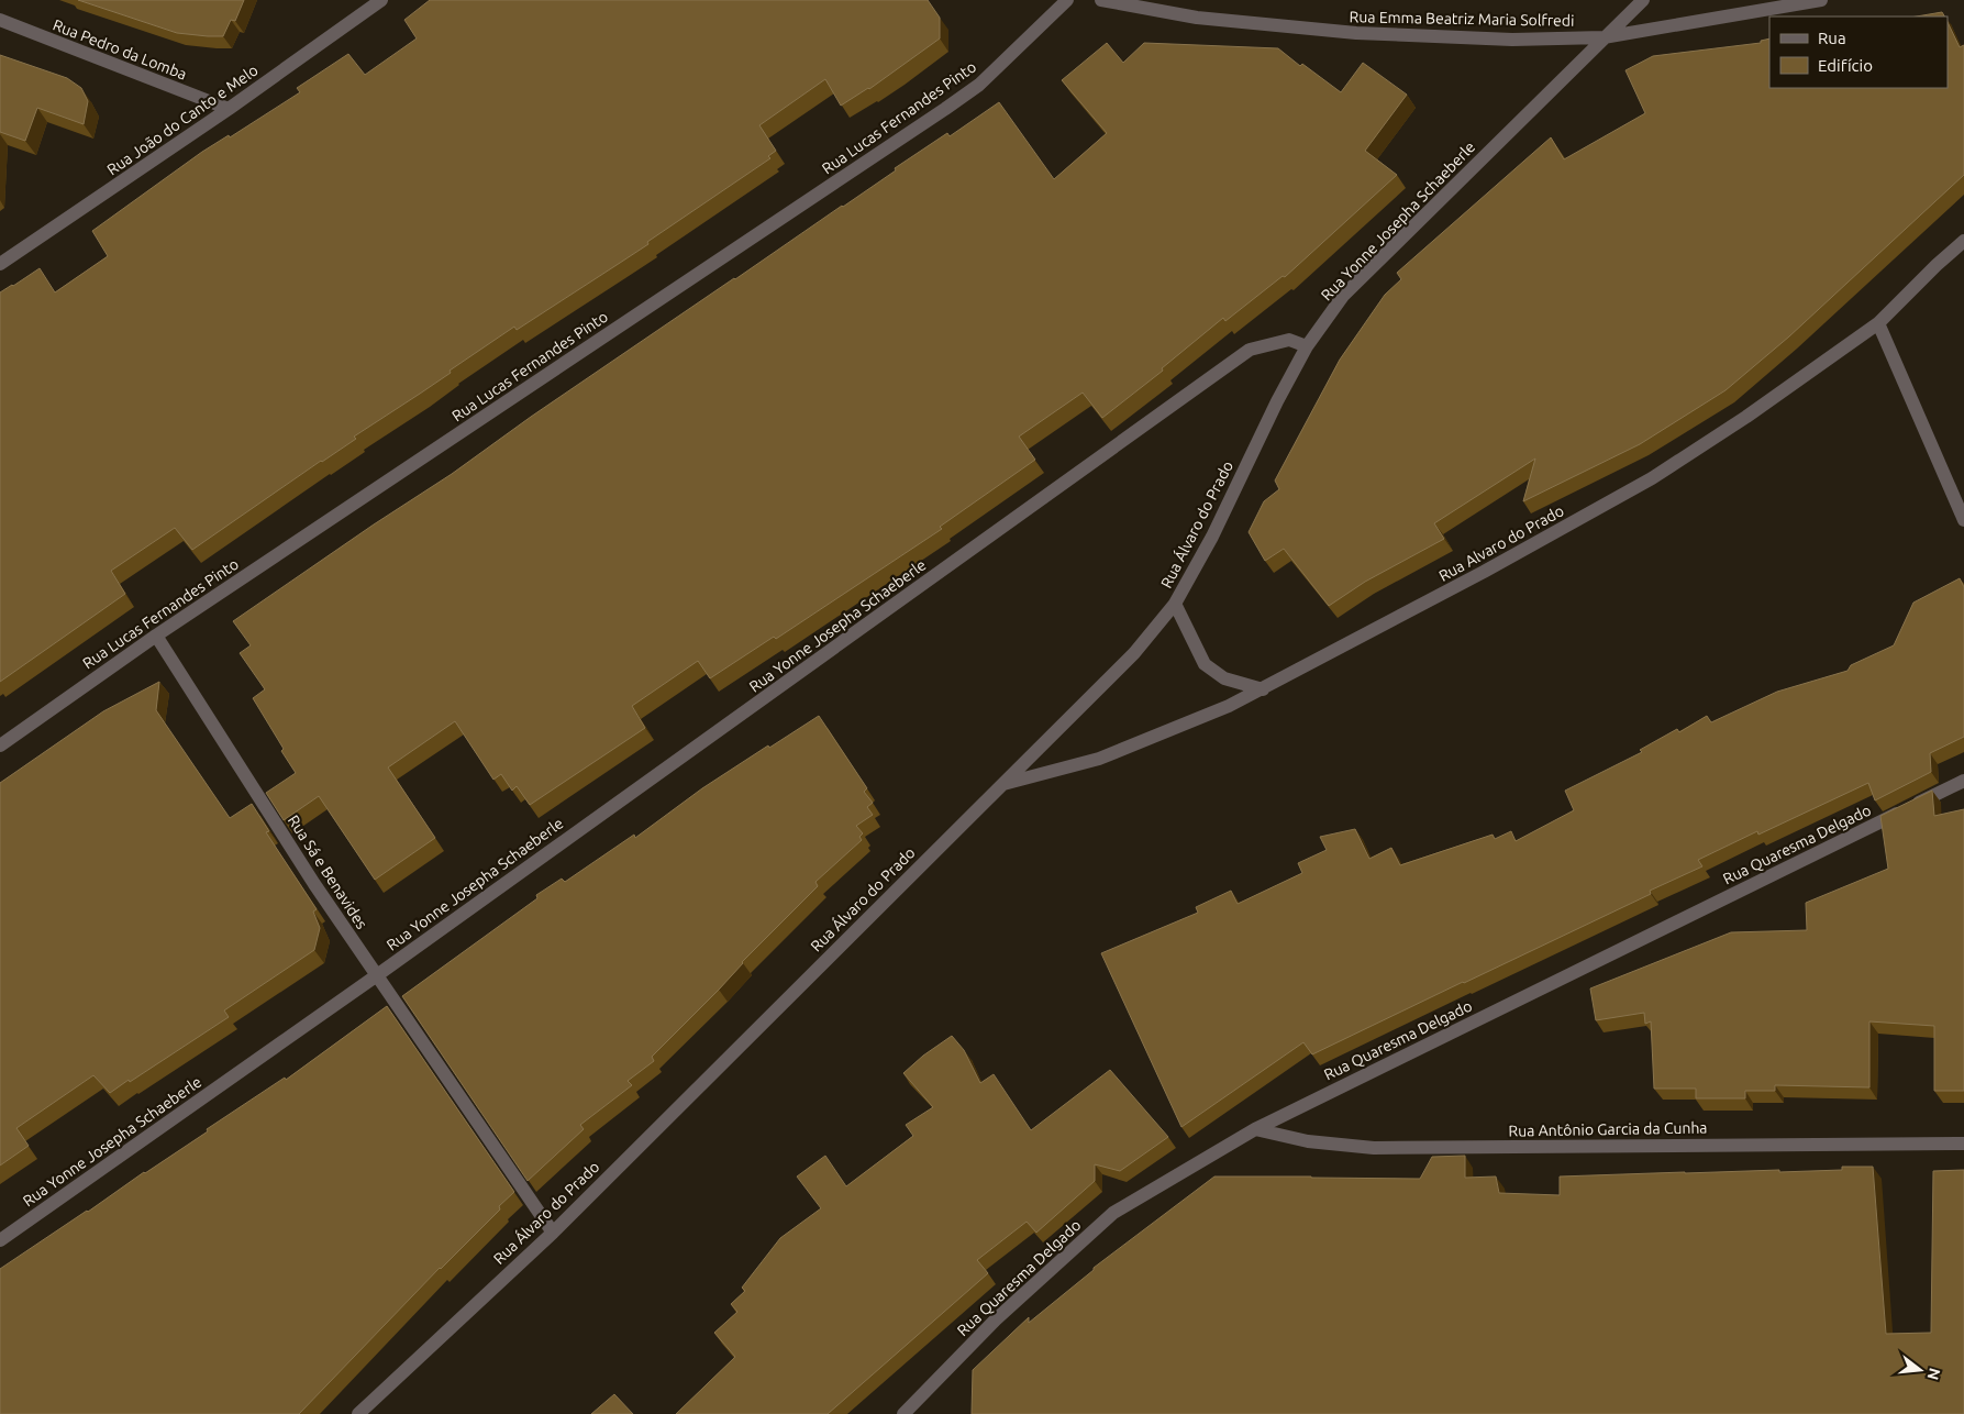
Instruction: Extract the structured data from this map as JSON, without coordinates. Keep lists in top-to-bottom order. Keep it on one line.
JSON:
{"streets":{"street":["Rua Emma Beatriz Maria Solfredi","Rua Pedro da Lomba","Rua Lucas Fernandes Pinto","Rua João do Canto e Melo","Rua Yonne Josepha Schaeberle","Rua Álvaro do Prado","Rua Alvaro do Prado","Rua Quaresma Delgado","Rua Sá e Benavides","Rua Antônio Garcia da Cunha"]},"crossings":[["Rua Emma Beatriz Maria Solfredi","Rua Yonne Josepha Schaeberle"],["Rua Pedro da Lomba","Rua João do Canto e Melo"],["Rua Lucas Fernandes Pinto","Rua Sá e Benavides"],["Rua Yonne Josepha Schaeberle","Rua Álvaro do Prado"],["Rua Yonne Josepha Schaeberle","Rua Sá e Benavides"],["Rua Álvaro do Prado","Rua Alvaro do Prado"],["Rua Álvaro do Prado","Rua Sá e Benavides"],["Rua Quaresma Delgado","Rua Antônio Garcia da Cunha"]],"legend":["Rua","Edifício"],"north":"right"}
